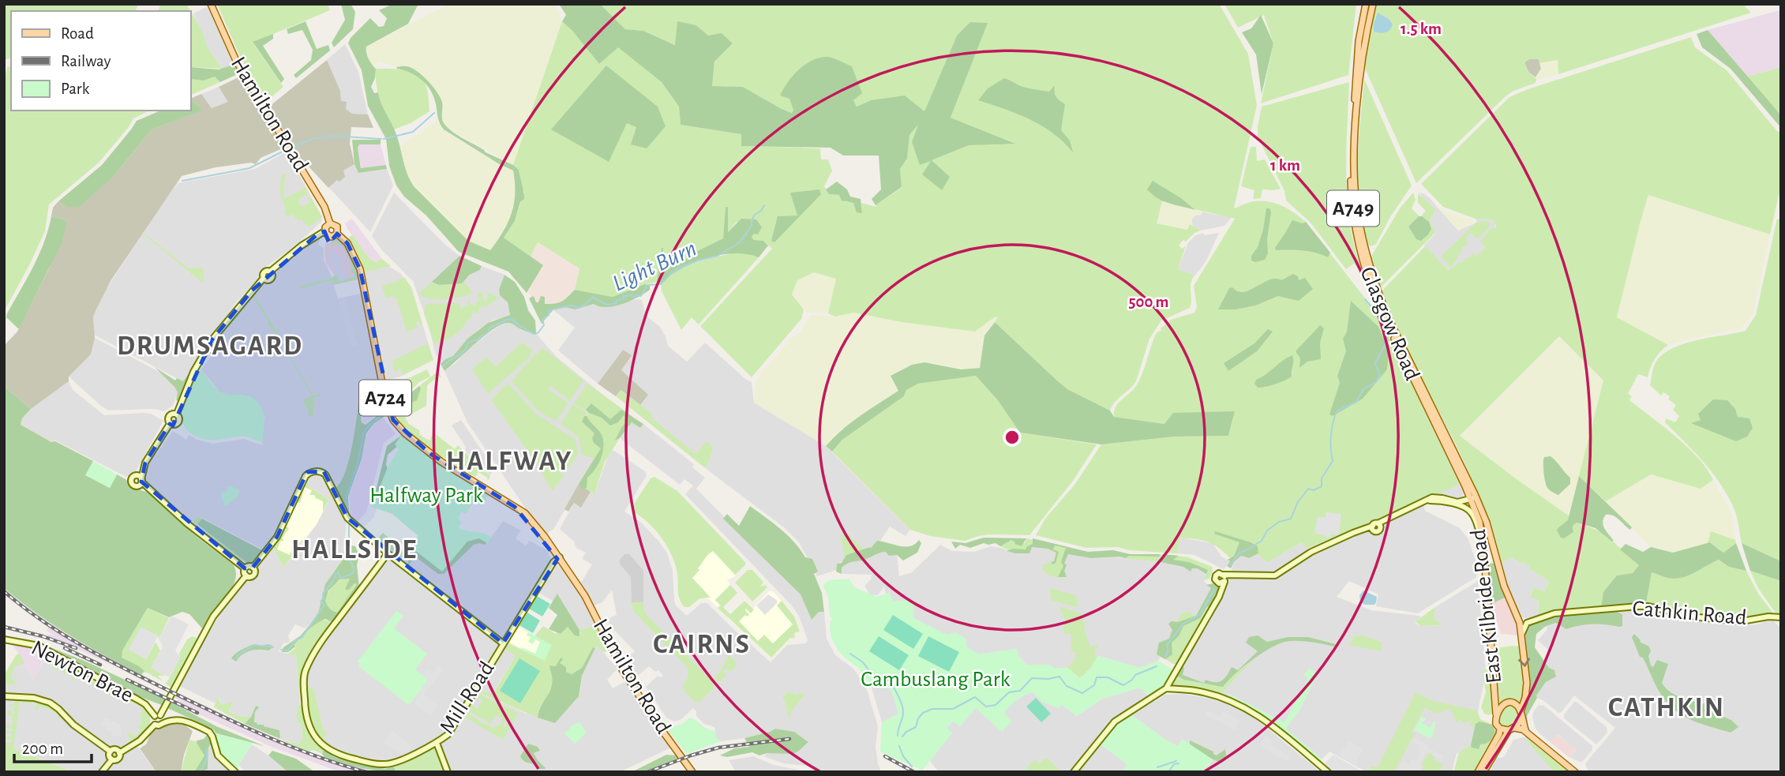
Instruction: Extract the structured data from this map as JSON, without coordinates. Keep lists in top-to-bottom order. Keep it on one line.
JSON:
{"streets":{"main road":["Hamilton Road","A749","Glasgow Road","A724","East Kilbride Road"],"street":["Cathkin Road","Newton Brae","Mill Road"]},"crossings":[["Hamilton Road","Mill Road"],["Glasgow Road","East Kilbride Road"]],"districts":["DRUMSAGARD","HALFWAY","HALLSIDE","CAIRNS","CATHKIN"],"water":["Light Burn"],"parks":["Halfway Park","Cambuslang Park"],"legend":["Road","Railway","Park"],"scale_bar":"200 m","rings":["1.5 km","1 km","500 m"]}
